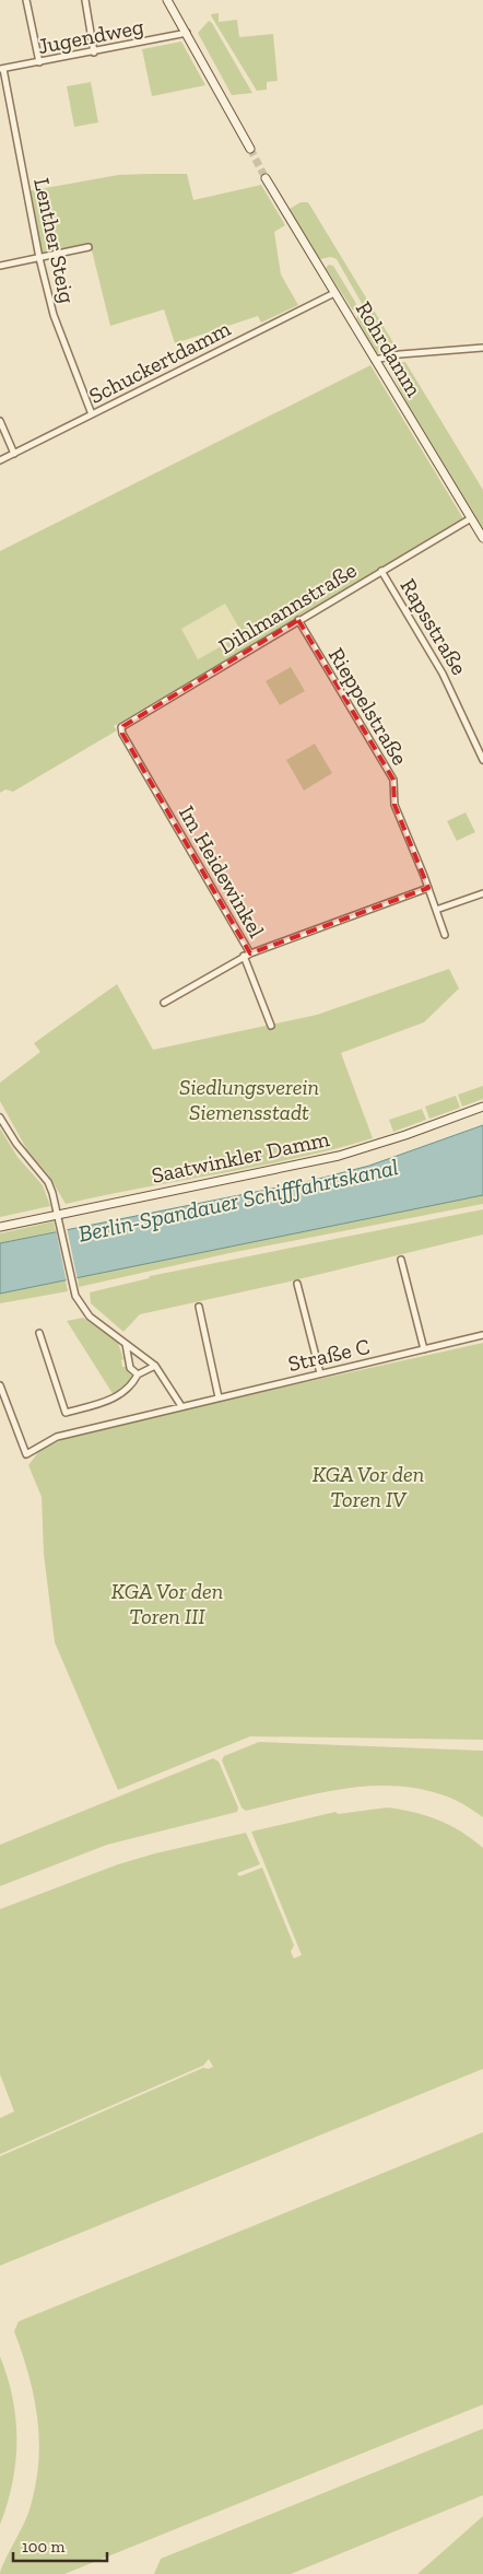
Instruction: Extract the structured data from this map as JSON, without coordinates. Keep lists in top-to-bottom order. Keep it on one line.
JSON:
{"streets":{"main road":["Rohrdamm","Saatwinkler Damm"],"street":["Jugendweg","Lenther Steig","Schuckertdamm","Dihlmannstraße","Rapsstraße","Rieppelstraße","Im Heidewinkel","Straße C"]},"crossings":[["Jugendweg","Lenther Steig"],["Lenther Steig","Schuckertdamm"],["Rohrdamm","Schuckertdamm"],["Rohrdamm","Dihlmannstraße"],["Dihlmannstraße","Rapsstraße"],["Dihlmannstraße","Rieppelstraße"],["Dihlmannstraße","Im Heidewinkel"],["Rieppelstraße","Im Heidewinkel"]],"water":["Berlin-Spandauer Schifffahrtskanal"],"parks":["Siedlungsverein Siemensstadt","KGA Vor den Toren IV","KGA Vor den Toren III"],"scale_bar":"100 m"}
